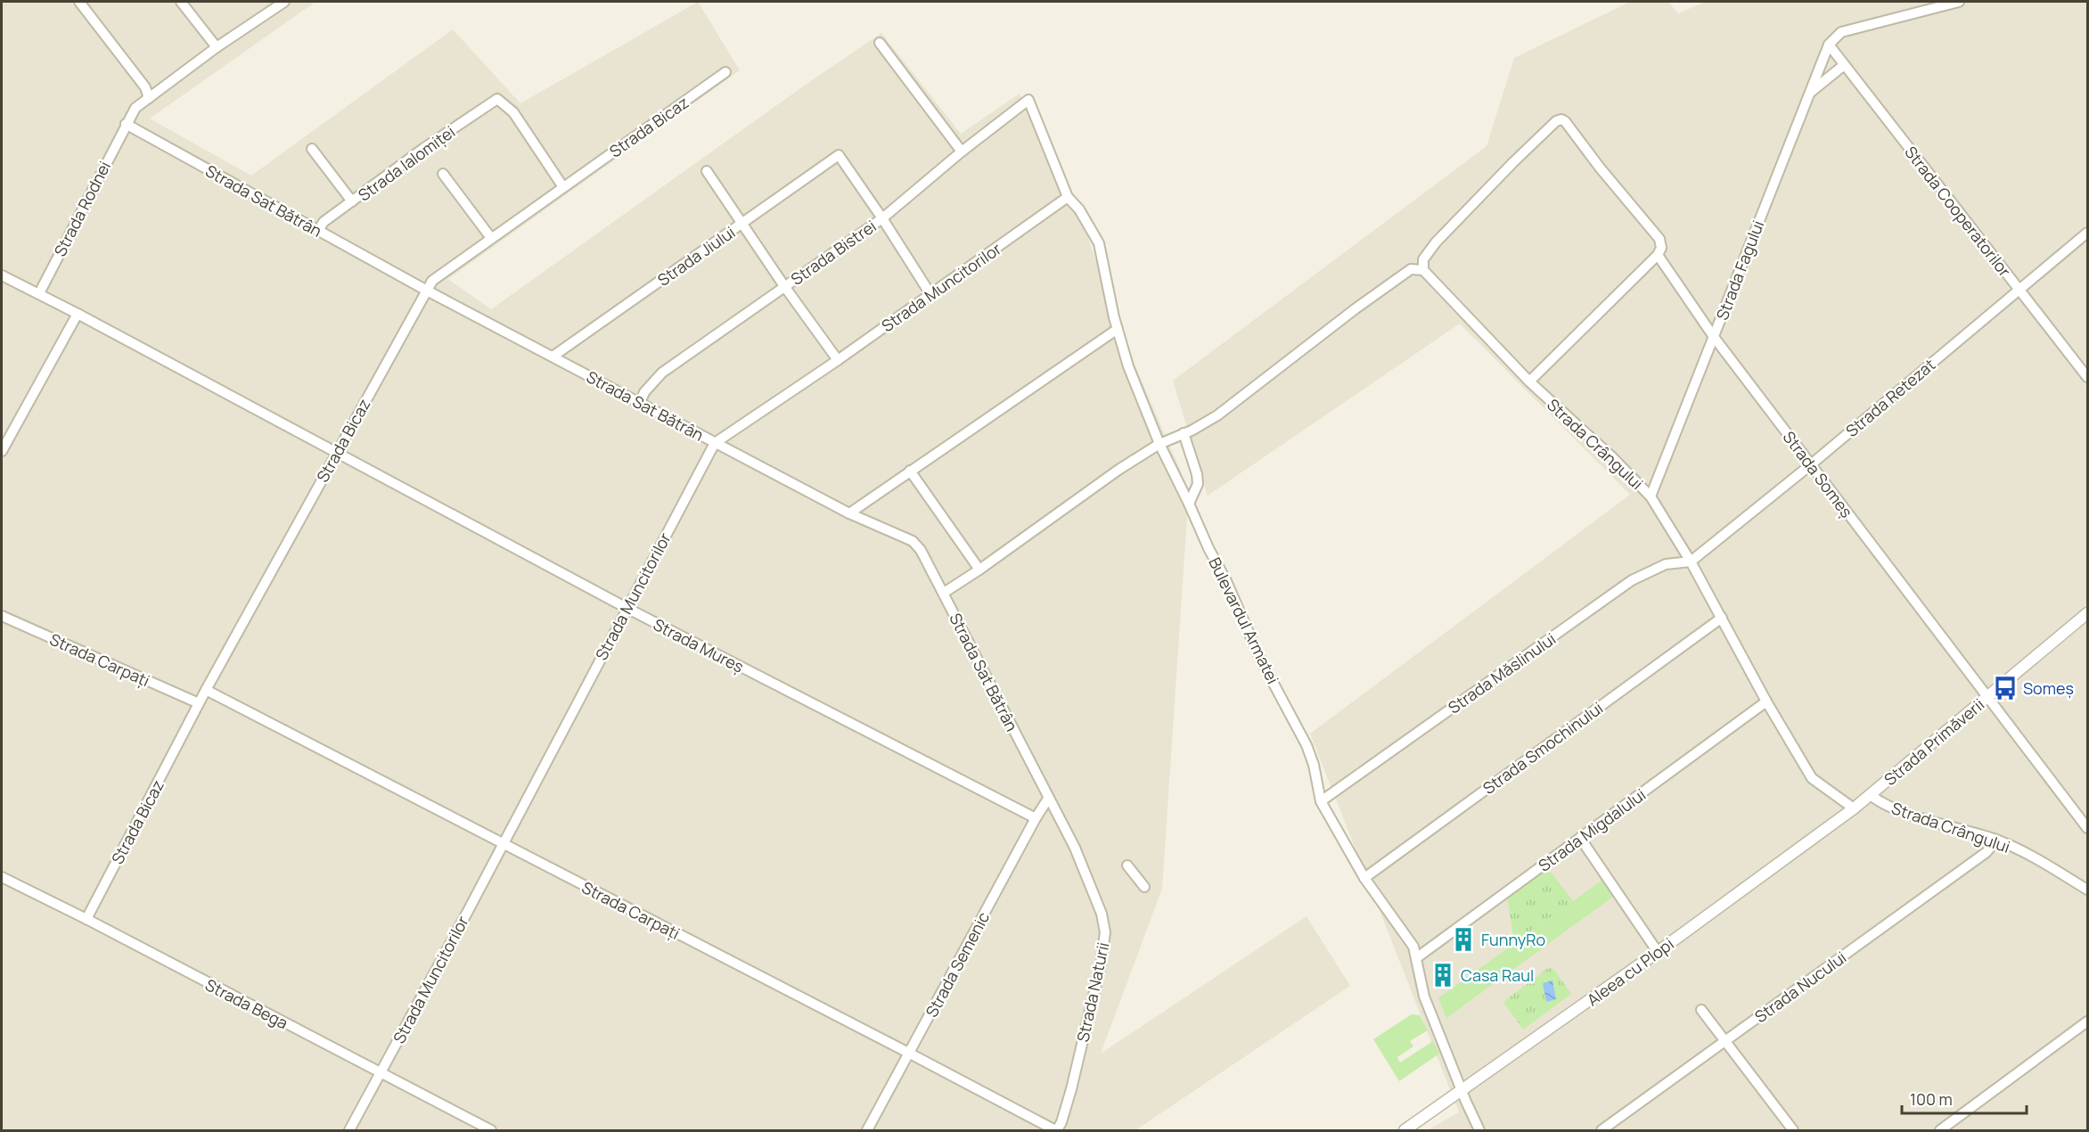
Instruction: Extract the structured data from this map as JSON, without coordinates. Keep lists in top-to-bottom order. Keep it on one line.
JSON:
{"streets":{"street":["Strada Bicaz","Strada Ialomiței","Strada Sat Bătrân","Strada Rodnei","Strada Cooperatorilor","Strada Bistrei","Strada Jiului","Strada Fagului","Strada Muncitorilor","Strada Retezat","Strada Crângului","Strada Someș","Bulevardul Armatei","Strada Mureș","Strada Carpați","Strada Măslinului","Strada Primăverii","Strada Smochinului","Strada Migdalului","Strada Semenic","Aleea cu Plopi","Strada Nucului","Strada Naturii","Strada Bega"]},"crossings":[["Strada Bicaz","Strada Ialomiței"],["Strada Bicaz","Strada Sat Bătrân"],["Strada Bicaz","Strada Mureș"],["Strada Bicaz","Strada Carpați"],["Strada Bicaz","Strada Bega"],["Strada Ialomiței","Strada Sat Bătrân"],["Strada Sat Bătrân","Strada Rodnei"],["Strada Sat Bătrân","Strada Bistrei"],["Strada Sat Bătrân","Strada Jiului"],["Strada Sat Bătrân","Strada Muncitorilor"],["Strada Sat Bătrân","Strada Semenic"],["Strada Sat Bătrân","Strada Naturii"],["Strada Rodnei","Strada Mureș"],["Strada Cooperatorilor","Strada Fagului"],["Strada Cooperatorilor","Strada Retezat"],["Strada Bistrei","Strada Jiului"],["Strada Bistrei","Bulevardul Armatei"],["Strada Fagului","Strada Crângului"],["Strada Fagului","Strada Someș"],["Strada Muncitorilor","Bulevardul Armatei"],["Strada Muncitorilor","Strada Mureș"],["Strada Muncitorilor","Strada Carpați"],["Strada Muncitorilor","Strada Bega"],["Strada Retezat","Strada Crângului"],["Strada Retezat","Strada Someș"],["Strada Retezat","Strada Măslinului"],["Strada Crângului","Strada Someș"],["Strada Crângului","Strada Măslinului"],["Strada Crângului","Strada Primăverii"],["Strada Crângului","Strada Smochinului"],["Strada Crângului","Strada Migdalului"],["Strada Crângului","Aleea cu Plopi"],["Strada Crângului","Strada Nucului"],["Strada Someș","Strada Primăverii"],["Bulevardul Armatei","Strada Măslinului"],["Bulevardul Armatei","Strada Smochinului"],["Bulevardul Armatei","Strada Migdalului"],["Bulevardul Armatei","Aleea cu Plopi"],["Strada Mureș","Strada Semenic"],["Strada Carpați","Strada Semenic"],["Strada Carpați","Strada Naturii"],["Strada Primăverii","Aleea cu Plopi"],["Strada Semenic","Strada Naturii"]],"places":{"bus stop":["Someș"],"building":["FunnyRo","Casa Raul"]},"scale_bar":"100 m"}
